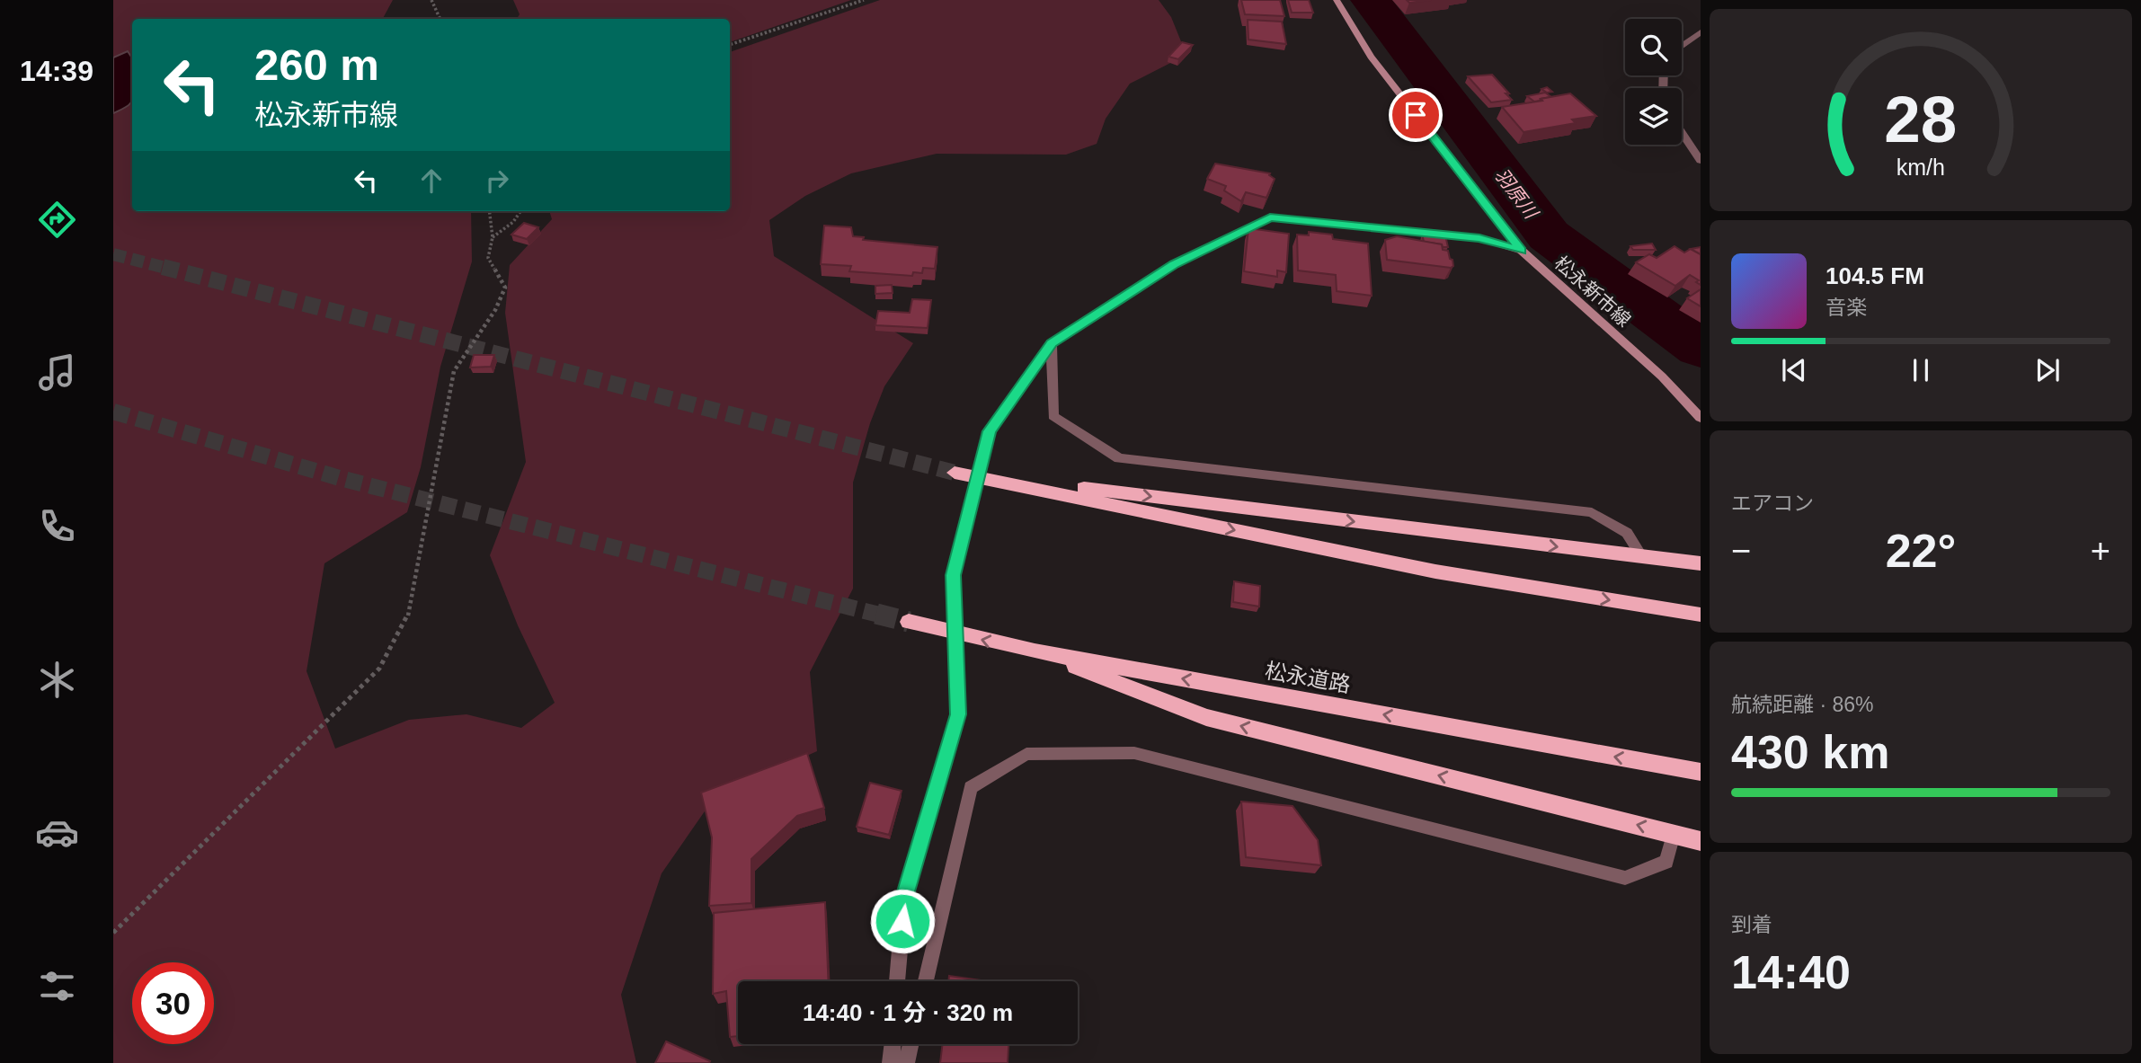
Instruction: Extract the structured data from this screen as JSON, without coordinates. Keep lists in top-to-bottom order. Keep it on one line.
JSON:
{"streets":{"highway":["松永道路"],"main road":["松永新市線"]},"water":["羽原川"],"page":{"tabs":"14:39","turn":["260 m","松永新市線"],"song":["104.5 FM","音楽"],"tile":["エアコン",["航続距離 · 86%","430 km"],["到着","14:40"]],"heat":["−","22°","+"],"limit":"30","trip":"14:40 · 1 分 · 320 m","gauge":["28","km/h"]}}
